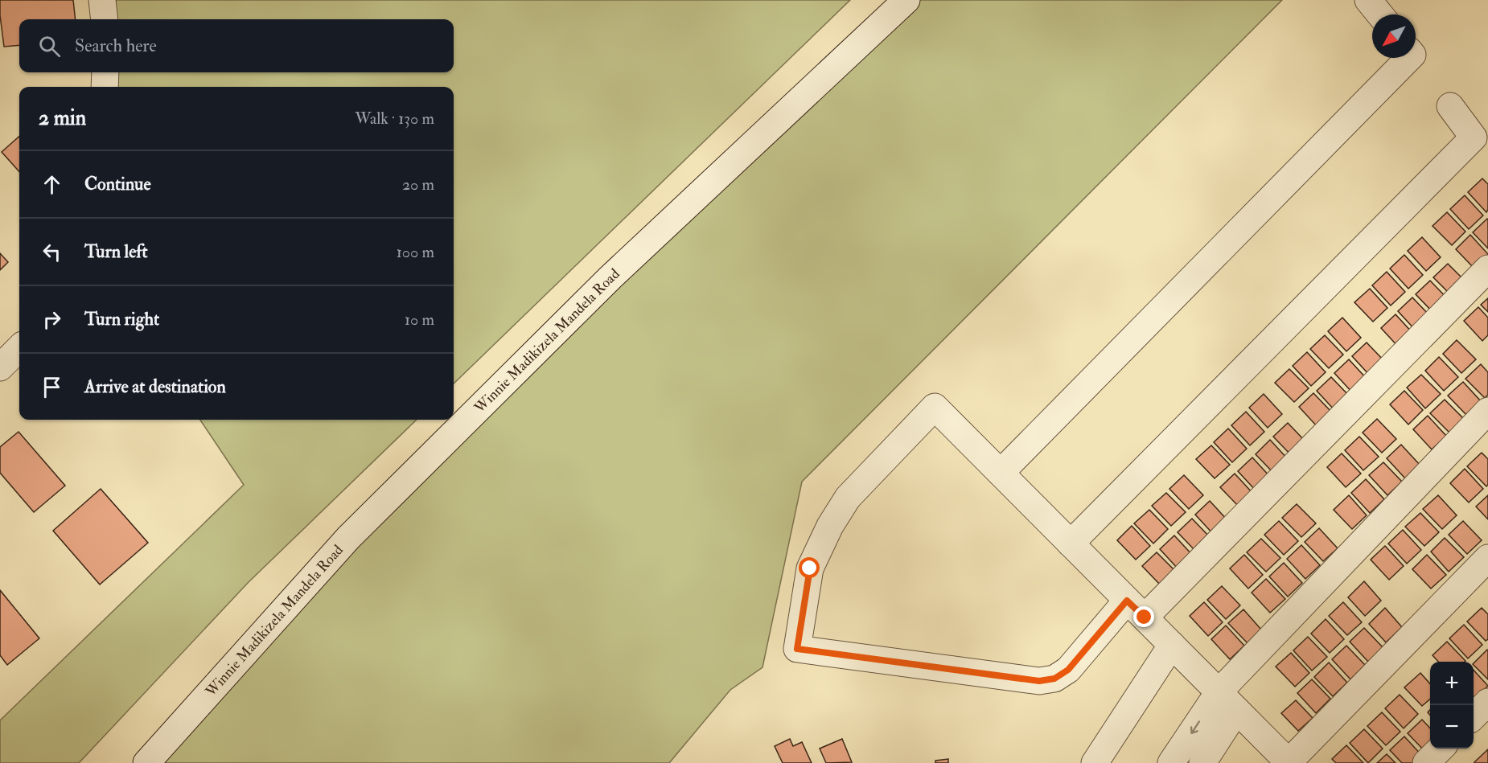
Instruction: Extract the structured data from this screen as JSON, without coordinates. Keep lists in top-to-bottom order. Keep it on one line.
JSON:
{"streets":{"street":["Winnie Madikizela Mandela Road"]},"north":"bottom left","page":{"search":"Search here","heading":["2 min","Walk · 130 m"],"list":[["Continue","20 m"],["Turn left","100 m"],["Turn right","10 m"],"Arrive at destination"],"map_buttons":["+","−"]}}
